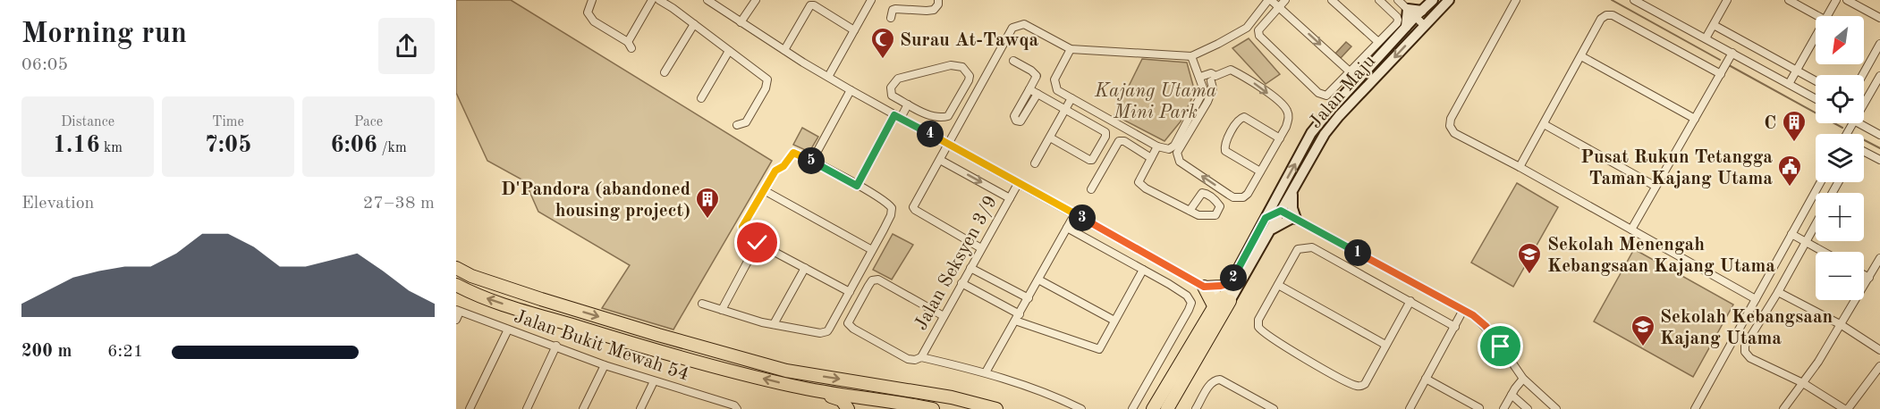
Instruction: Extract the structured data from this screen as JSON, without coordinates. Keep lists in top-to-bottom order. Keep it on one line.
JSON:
{"streets":{"street":["Jalan Maju","Jalan Seksyen 3/9","Jalan Bukit Mewah 54"]},"parks":["Kajang Utama Mini Park"],"places":{"mosque":["Surau At-Tawqa"],"building":["C","D'Pandora (abandoned housing project)"],"public building":["Pusat Rukun Tetangga Taman Kajang Utama"],"school or university":["Sekolah Menengah Kebangsaan Kajang Utama","Sekolah Kebangsaan Kajang Utama"]},"north":"bottom left","page":{"heading":["Morning run","06:05"],"map_buttons":["+","−"],"stats":[["Distance","1.16 km"],["Time","7:05"],["Pace","6:06 /km"]],"pins":["4","5","3","1","2"],"chart":["Elevation","27–38 m"],"list":[{"name":"200 m","note":"6:21"}]}}
